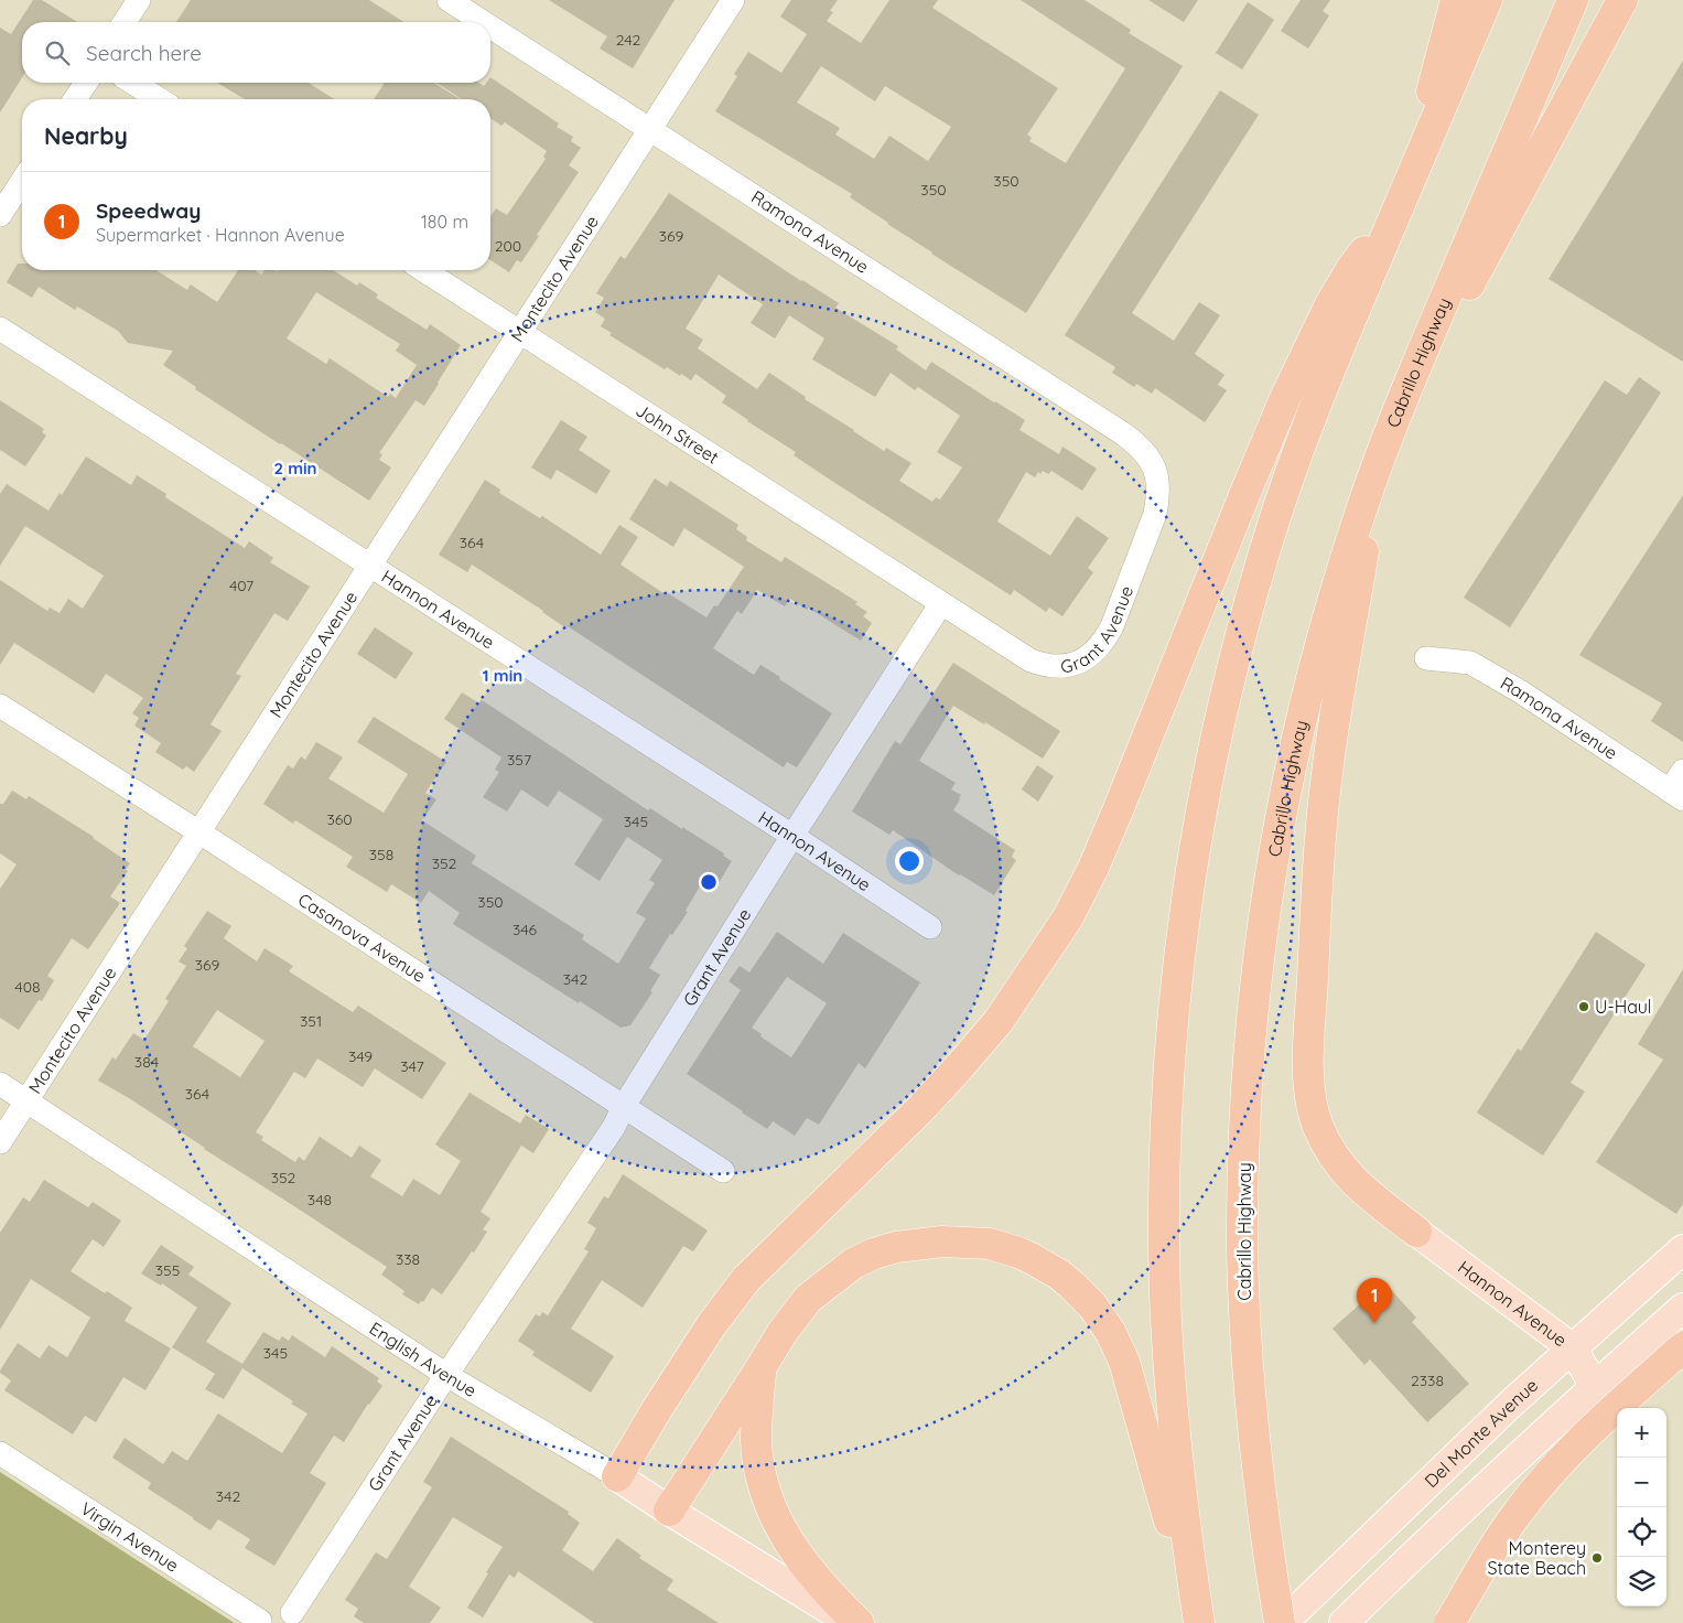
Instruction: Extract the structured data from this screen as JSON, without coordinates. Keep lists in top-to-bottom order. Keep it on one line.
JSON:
{"streets":{"highway":["Cabrillo Highway"],"main road":["Hannon Avenue","English Avenue","Del Monte Avenue"],"street":["Ramona Avenue","Montecito Avenue","John Street","Grant Avenue","Casanova Avenue","Virgin Avenue"]},"crossings":[["Ramona Avenue","Montecito Avenue"],["Ramona Avenue","Grant Avenue"],["Montecito Avenue","John Street"],["Montecito Avenue","Hannon Avenue"],["Montecito Avenue","Casanova Avenue"],["Montecito Avenue","English Avenue"],["Cabrillo Highway","Del Monte Avenue"],["John Street","Grant Avenue"],["Hannon Avenue","Grant Avenue"],["Hannon Avenue","Del Monte Avenue"],["Grant Avenue","Casanova Avenue"],["Grant Avenue","English Avenue"]],"places":["U-Haul","Monterey State Beach"],"house_numbers":["242","350","350","369","200","364","407","357","360","345","358","352","350","346","369","342","408","351","349","384","347","364","352","348","338","355","345","2338","342"],"page":{"search":"Search here","heading":"Nearby","list":[{"mark":"1","name":"Speedway","note":"Supermarket · Hannon Avenue","value":"180 m"}],"pins":"1","map_buttons":["+","−"]},"rings":["2 min","1 min"]}
